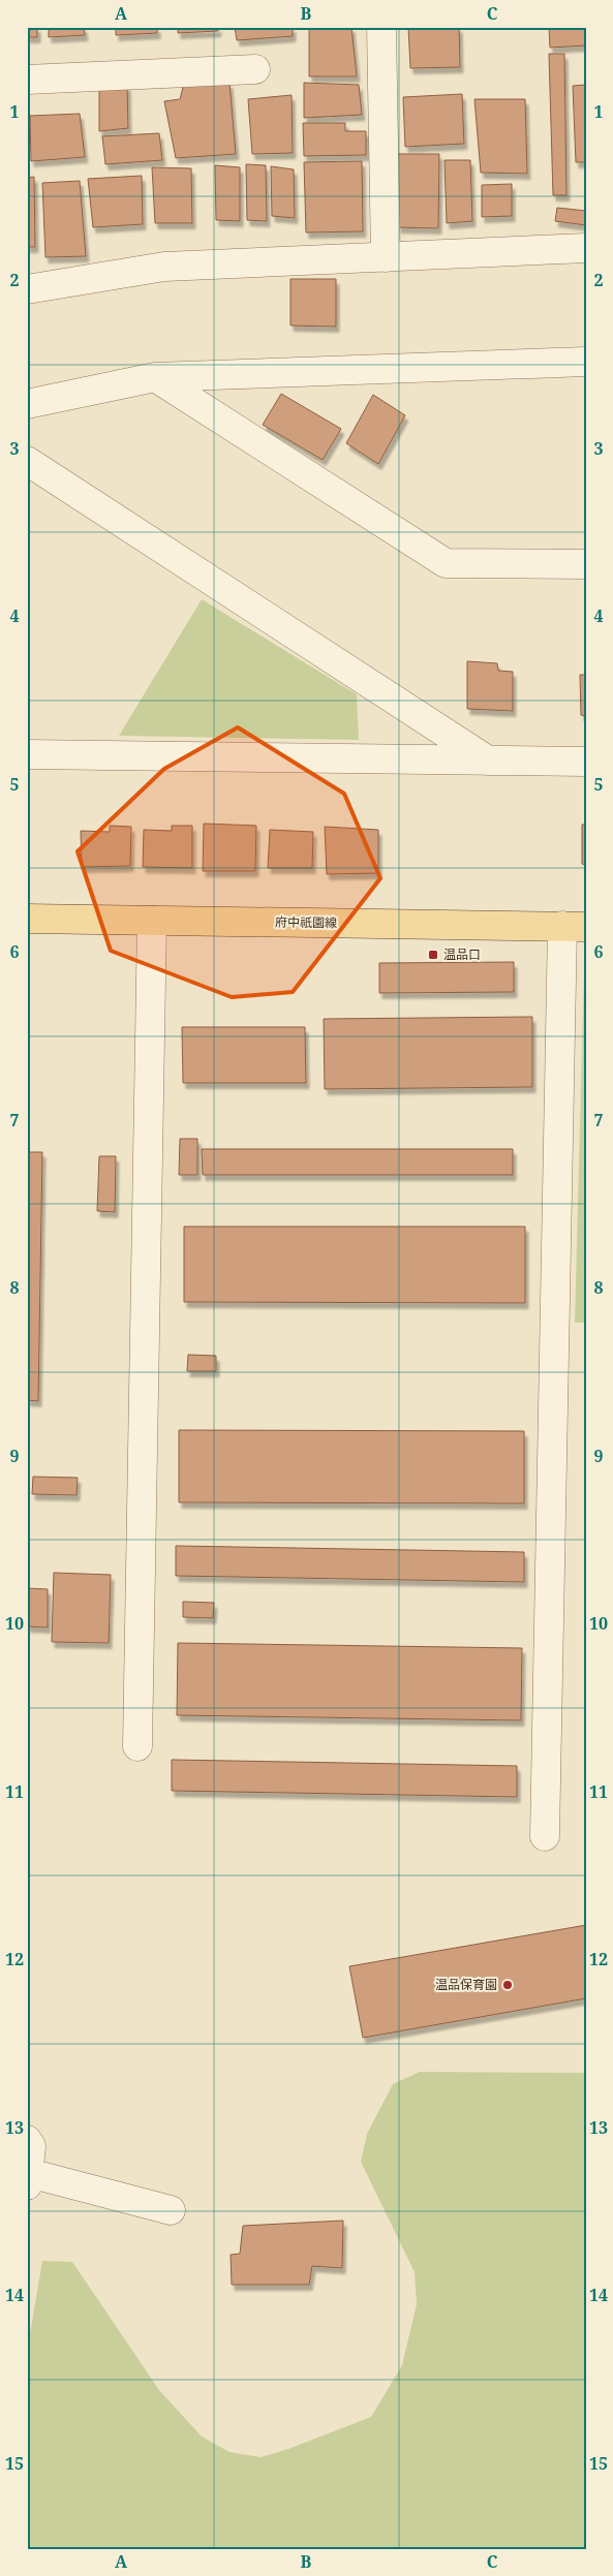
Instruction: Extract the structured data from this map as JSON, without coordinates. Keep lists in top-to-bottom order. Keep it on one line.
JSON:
{"streets":{"main road":["府中祇園線"]},"places":{"transit":["温品口"],"other":["温品保育園"]},"grid":{"columns":["A","B","C"],"rows":["1","2","3","4","5","6","7","8","9","10","11","12","13","14","15"]}}
